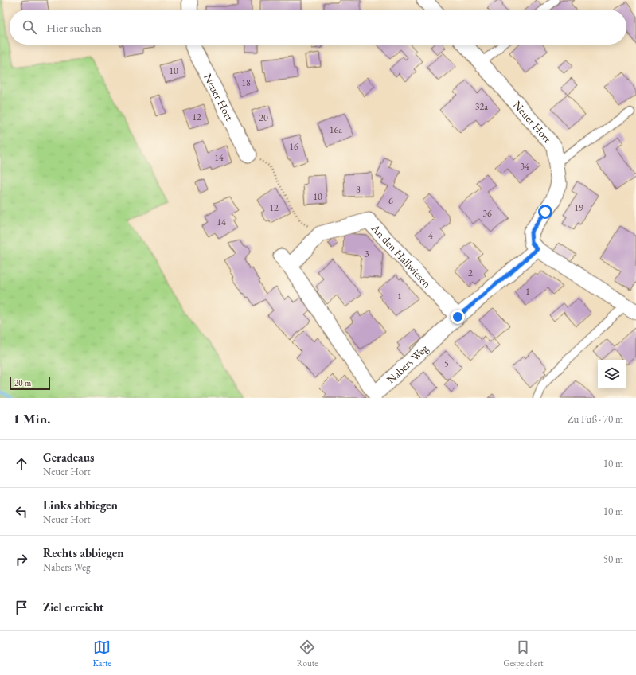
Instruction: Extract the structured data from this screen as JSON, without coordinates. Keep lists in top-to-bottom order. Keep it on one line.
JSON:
{"streets":{"street":["Neuer Hort","An den Hallwiesen","Nabers Weg"]},"crossings":[["Neuer Hort","Nabers Weg"],["An den Hallwiesen","Nabers Weg"]],"house_numbers":["10","18","32a","12","20","16a","16","14","34","8","10","6","12","19","36","14","4","3","2","1","1","5"],"scale_bar":"20 m","page":{"search":"Hier suchen","scale":"20 m","heading":["1 Min.","Zu Fuß · 70 m"],"list":[["Geradeaus","Neuer Hort","10 m"],["Links abbiegen","Neuer Hort","10 m"],["Rechts abbiegen","Nabers Weg","50 m"],"Ziel erreicht"],"nav":["Karte","Route","Gespeichert"]}}
